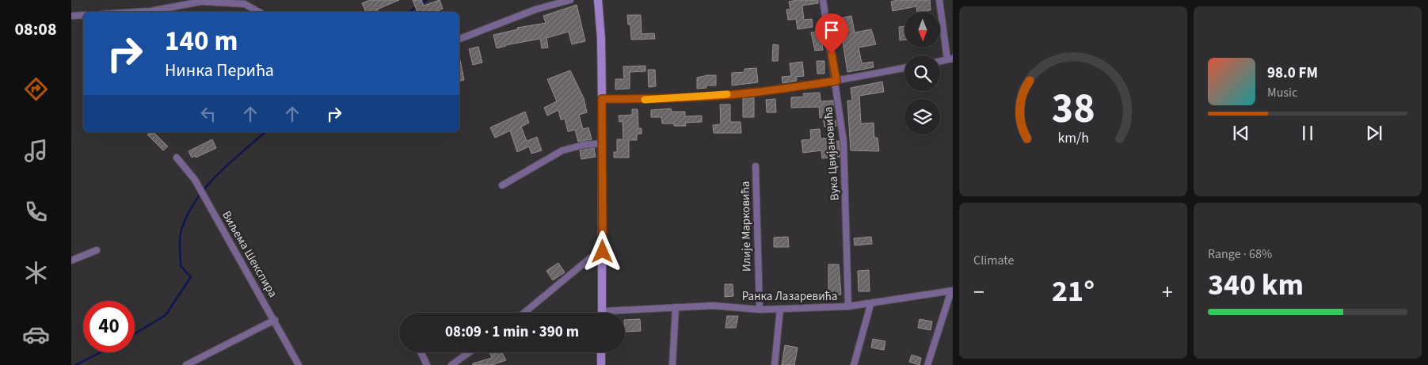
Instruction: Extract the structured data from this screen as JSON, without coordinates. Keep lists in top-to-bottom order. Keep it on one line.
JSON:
{"streets":{"street":["Вука Цвијановића","Илије Марковића","Виљема Шекспира","Ранка Лазаревића"]},"crossings":[["Вука Цвијановића","Ранка Лазаревића"],["Илије Марковића","Ранка Лазаревића"]],"north":"bottom","page":{"tabs":"08:08","turn":["140 m","Нинка Перића"],"song":["98.0 FM","Music"],"tile":["Climate",["Range · 68%","340 km"]],"heat":["−","21°","+"],"limit":"40","trip":"08:09 · 1 min · 390 m","gauge":["38","km/h"]}}
